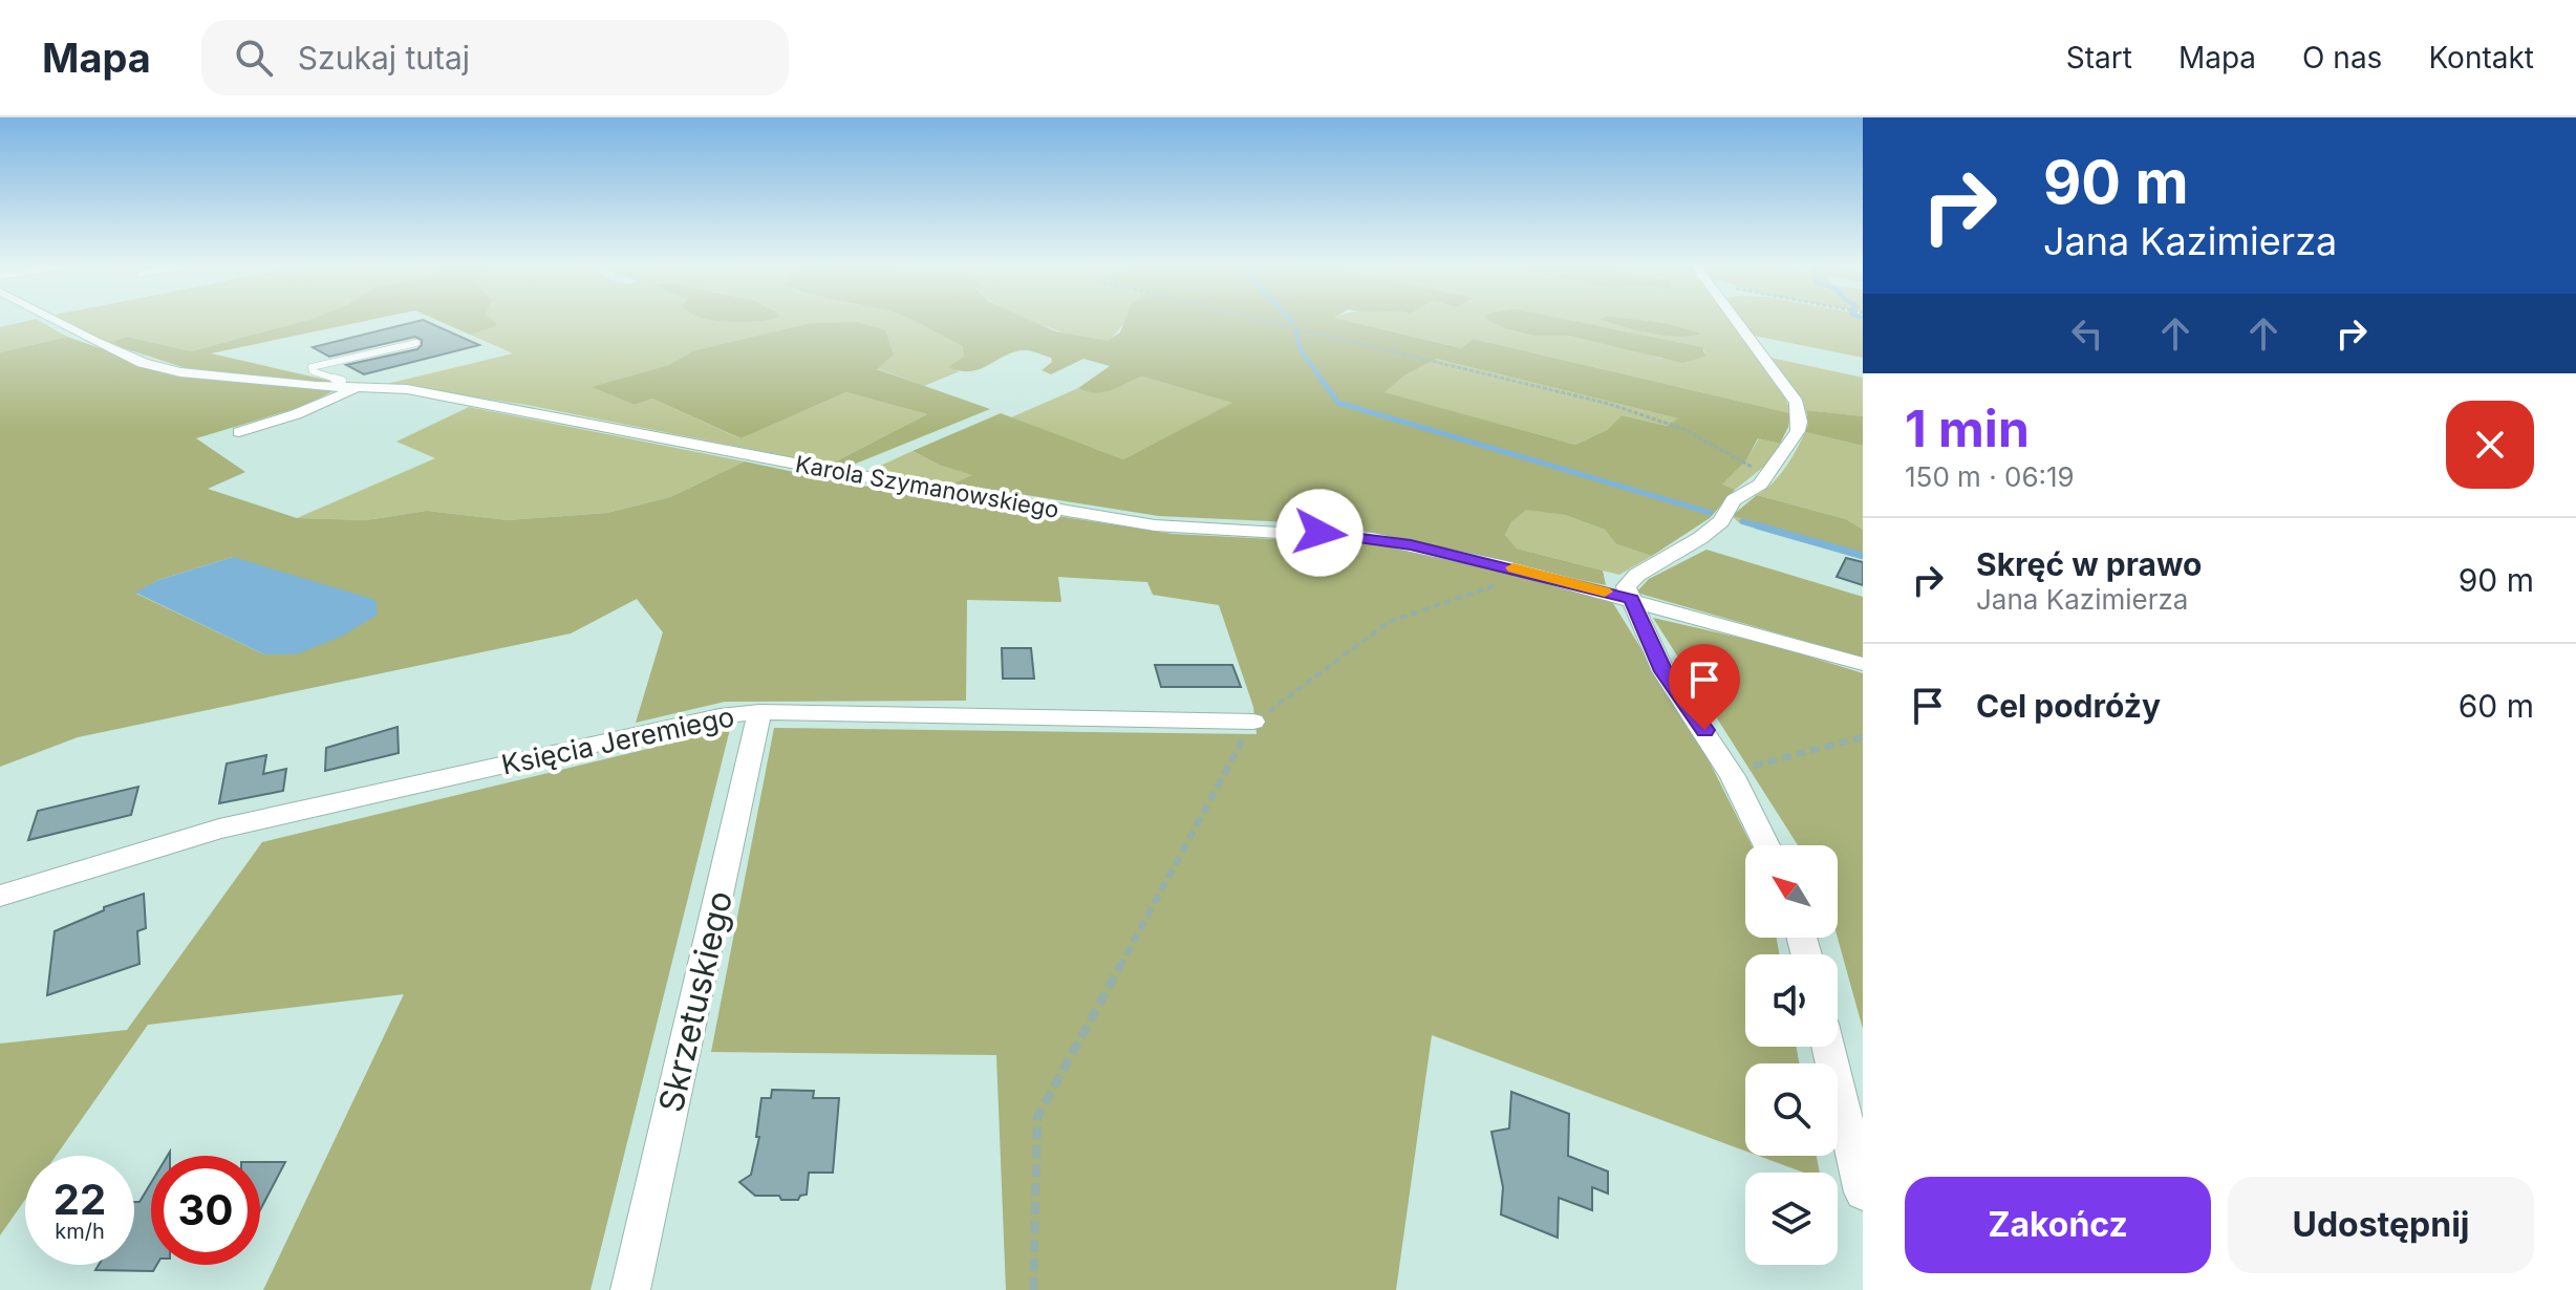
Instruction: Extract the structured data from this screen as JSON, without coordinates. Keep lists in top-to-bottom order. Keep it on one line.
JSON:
{"streets":{"street":["Karola Szymanowskiego","Księcia Jeremiego","Skrzetuskiego"]},"crossings":[["Księcia Jeremiego","Skrzetuskiego"]],"north":"top left","page":{"header":"Mapa","search":"Szukaj tutaj","nav":["Start","Mapa","O nas","Kontakt"],"turn":["90 m","Jana Kazimierza"],"heading":["1 min","150 m · 06:19"],"list":[{"name":"Skręć w prawo","note":"Jana Kazimierza","value":"90 m"},{"name":"Cel podróży","value":"60 m"}],"speed":"22 km/h","limit":"30","buttons":["Zakończ","Udostępnij"]}}
